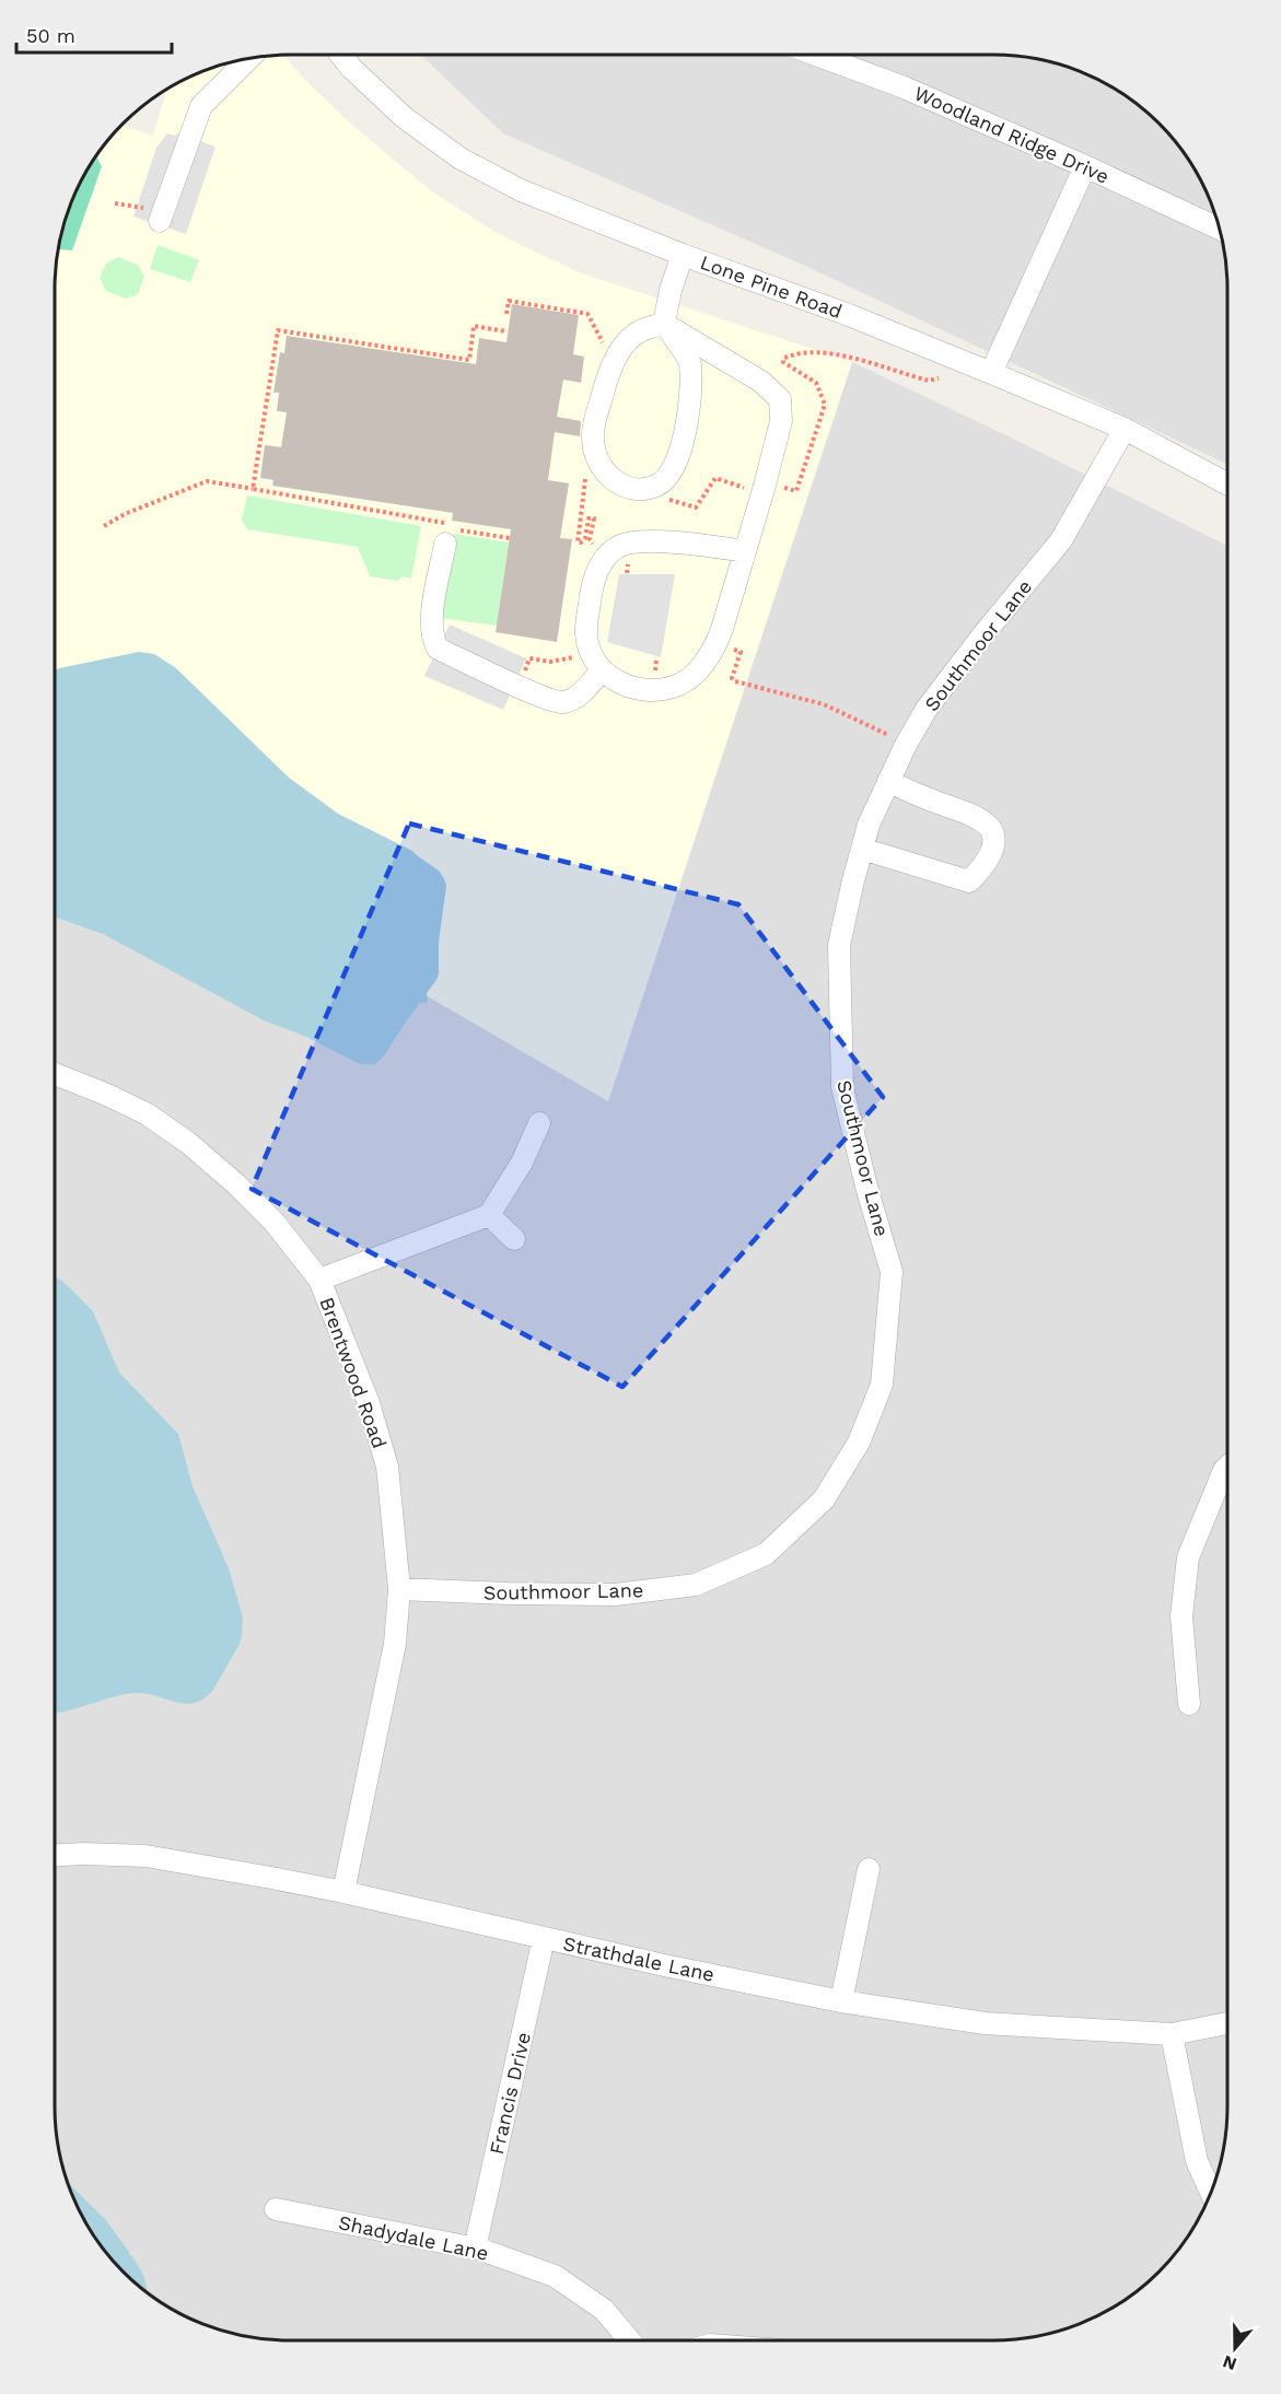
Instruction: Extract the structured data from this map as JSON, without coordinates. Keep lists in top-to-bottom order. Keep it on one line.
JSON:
{"streets":{"street":["Woodland Ridge Drive","Lone Pine Road","Southmoor Lane","Brentwood Road","Strathdale Lane","Francis Drive","Shadydale Lane"]},"crossings":[["Lone Pine Road","Southmoor Lane"],["Southmoor Lane","Brentwood Road"],["Brentwood Road","Strathdale Lane"],["Strathdale Lane","Francis Drive"],["Francis Drive","Shadydale Lane"]],"scale_bar":"50 m","north":"bottom"}
